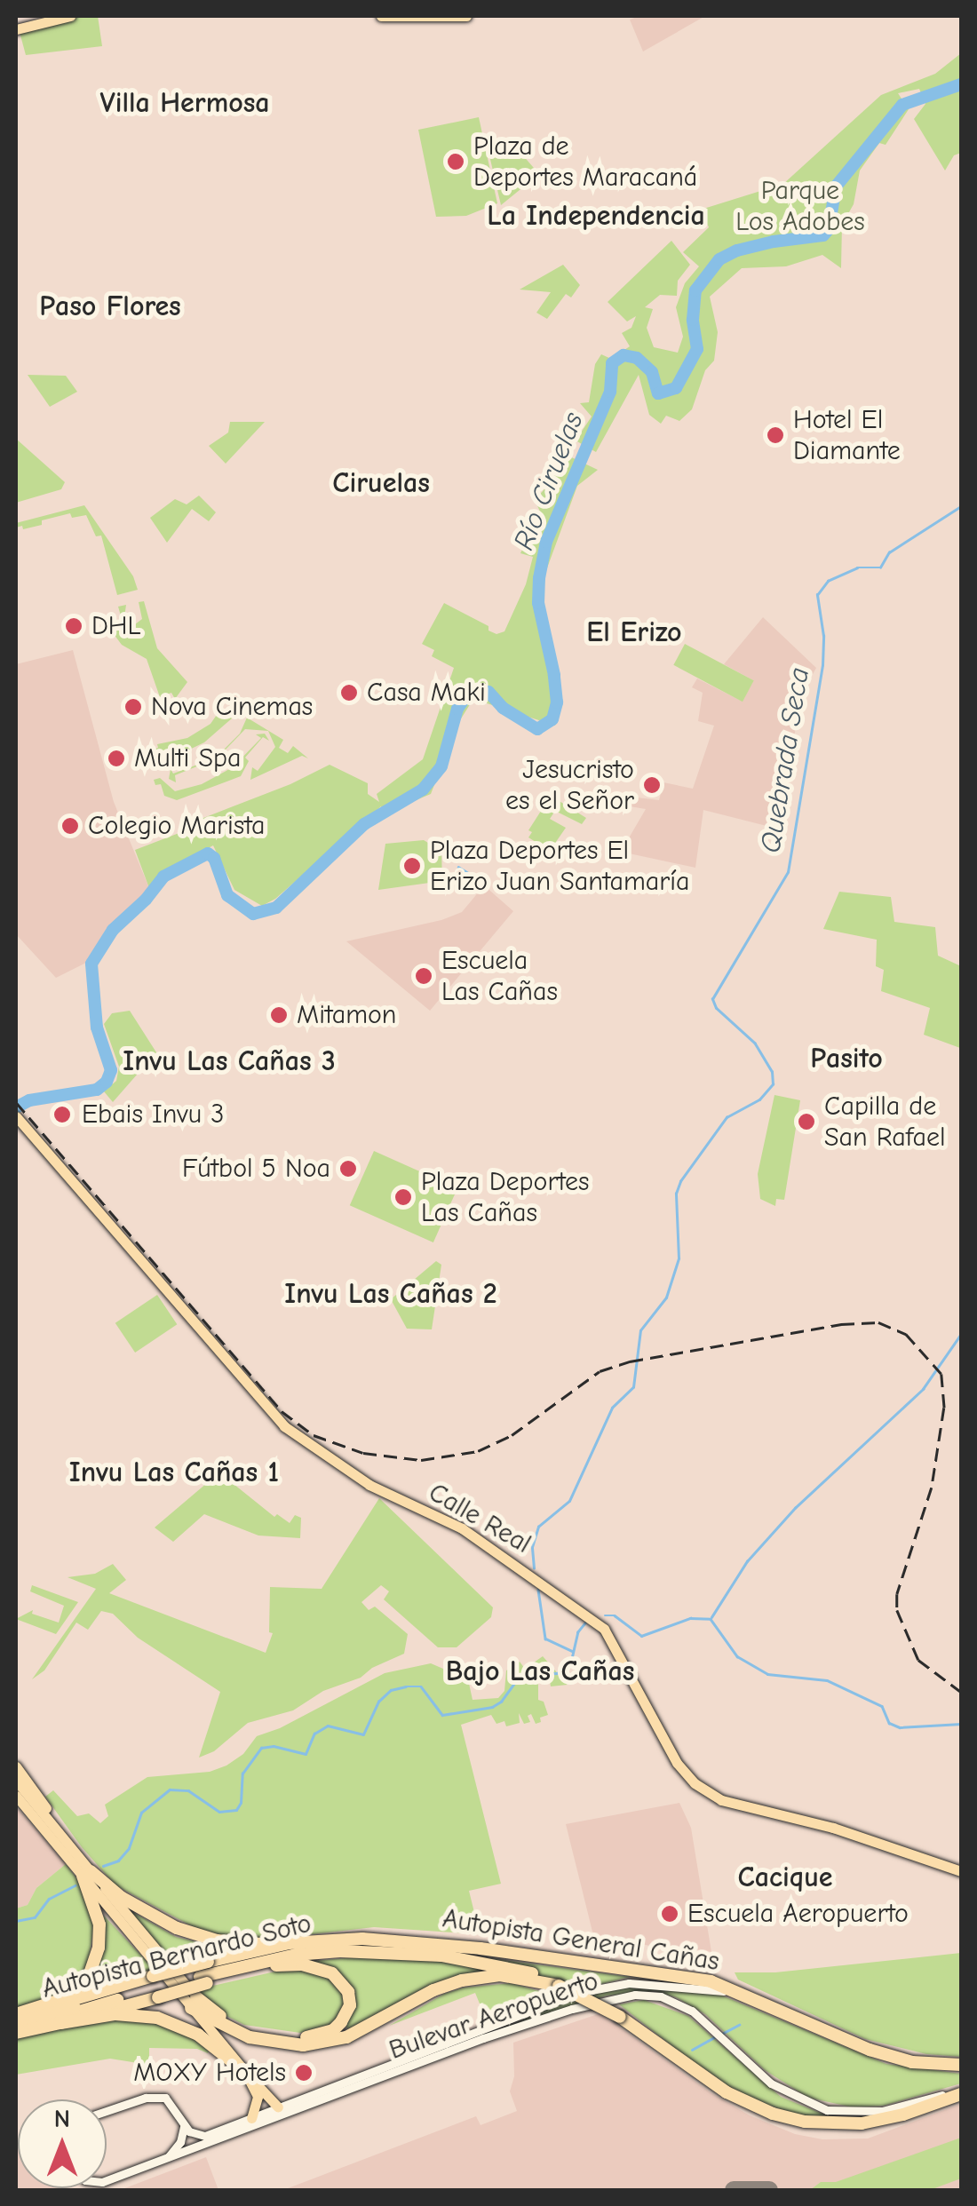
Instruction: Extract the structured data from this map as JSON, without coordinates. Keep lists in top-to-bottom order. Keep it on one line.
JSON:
{"streets":{"highway":["Autopista General Cañas","Autopista Bernardo Soto"],"main road":["Calle Real"],"street":["Bulevar Aeropuerto"]},"crossings":[["Autopista General Cañas","Autopista Bernardo Soto"],["Autopista General Cañas","Bulevar Aeropuerto"]],"districts":["Villa Hermosa","La Independencia","Paso Flores","Ciruelas","El Erizo","Pasito","Invu Las Cañas 3","Invu Las Cañas 2","Invu Las Cañas 1","Bajo Las Cañas","Cacique"],"water":["Río Ciruelas","Quebrada Seca"],"parks":["Parque Los Adobes"],"places":["Plaza de Deportes Maracaná","Hotel El Diamante","DHL","Casa Maki","Nova Cinemas","Multi Spa","Jesucristo es el Señor","Colegio Marista","Plaza Deportes El Erizo Juan Santamaría","Escuela Las Cañas","Mitamon","Ebais Invu 3","Capilla de San Rafael","Fútbol 5 Noa","Plaza Deportes Las Cañas","Escuela Aeropuerto","MOXY Hotels"],"north":"top"}
